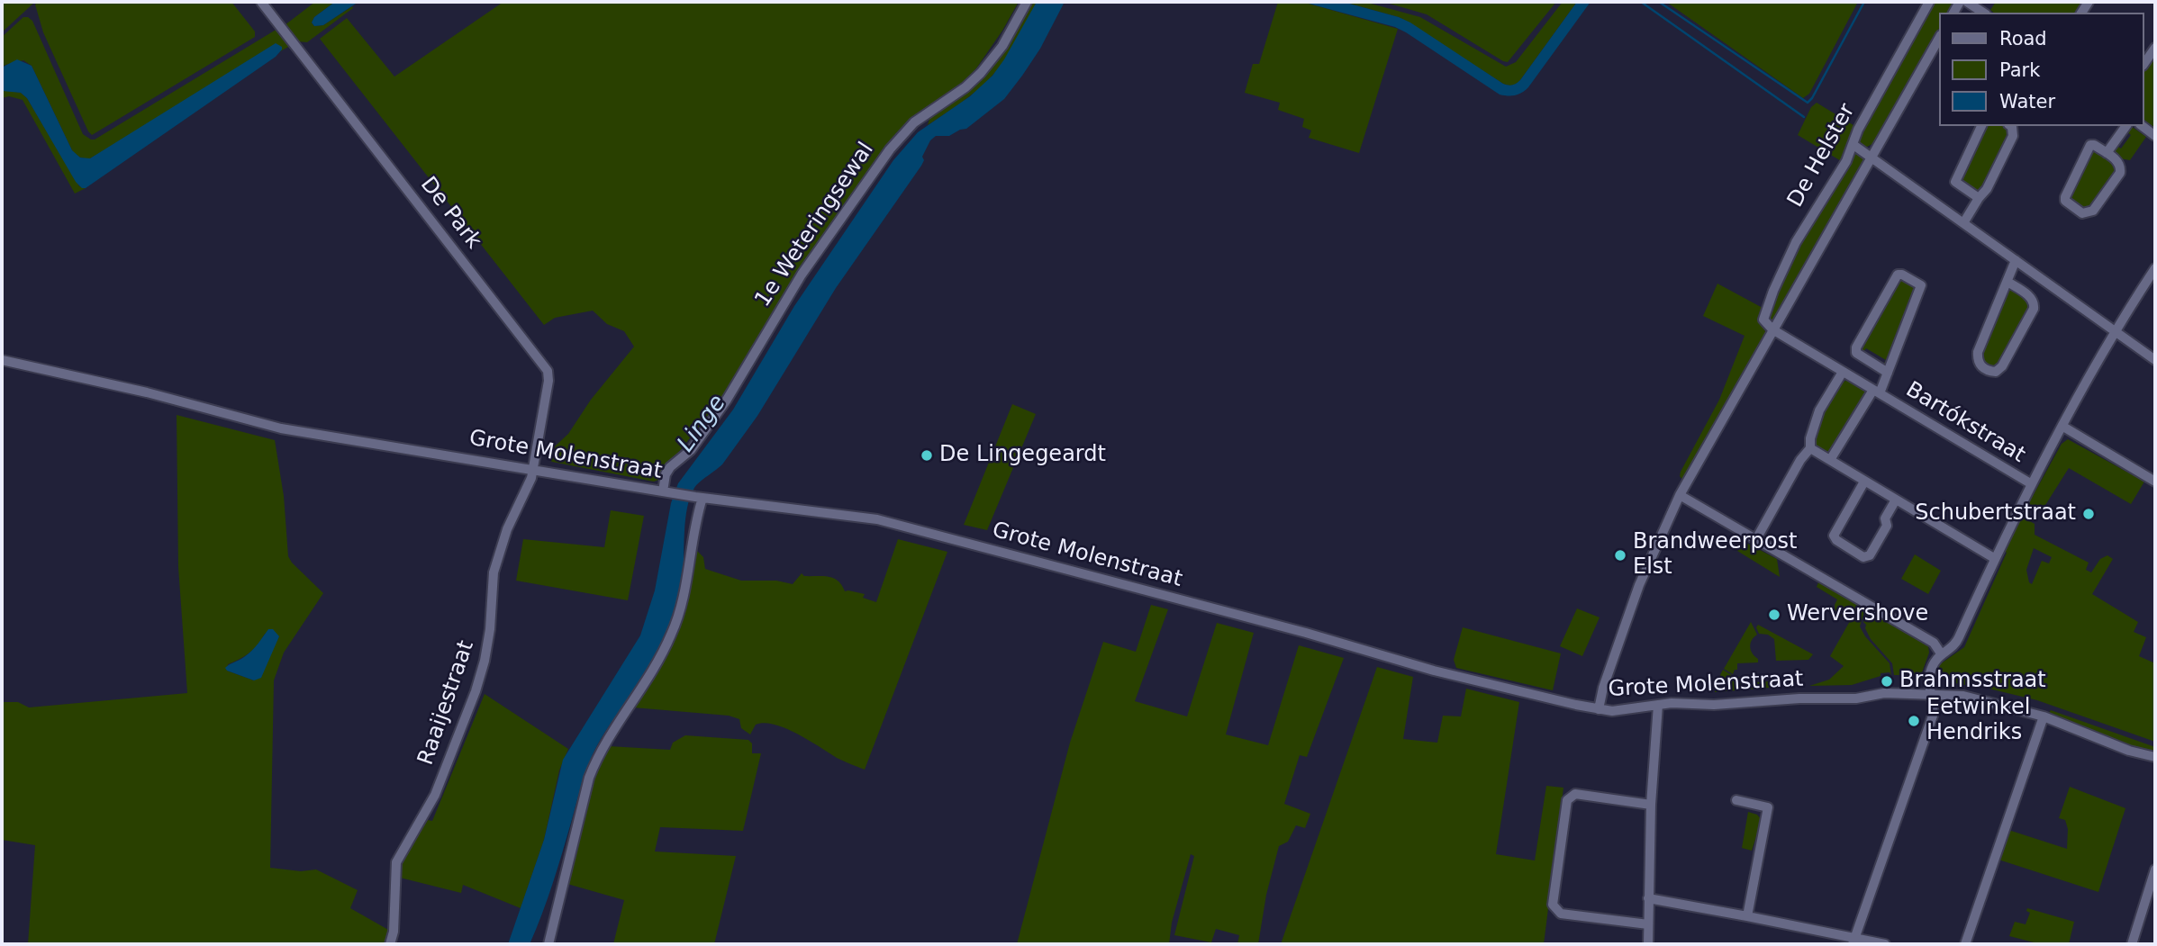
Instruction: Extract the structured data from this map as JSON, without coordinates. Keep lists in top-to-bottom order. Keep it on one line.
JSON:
{"streets":{"street":["De Helster","De Park","1e Weteringsewal","Bartókstraat","Grote Molenstraat","Raaijestraat"]},"crossings":[["De Helster","Bartókstraat"],["De Helster","Grote Molenstraat"],["De Park","Grote Molenstraat"],["De Park","Raaijestraat"],["1e Weteringsewal","Grote Molenstraat"],["Grote Molenstraat","Raaijestraat"]],"water":["Linge"],"places":["De Lingegeardt","Schubertstraat","Brandweerpost Elst","Wervershove","Brahmsstraat","Eetwinkel Hendriks"],"legend":["Road","Park","Water"]}
